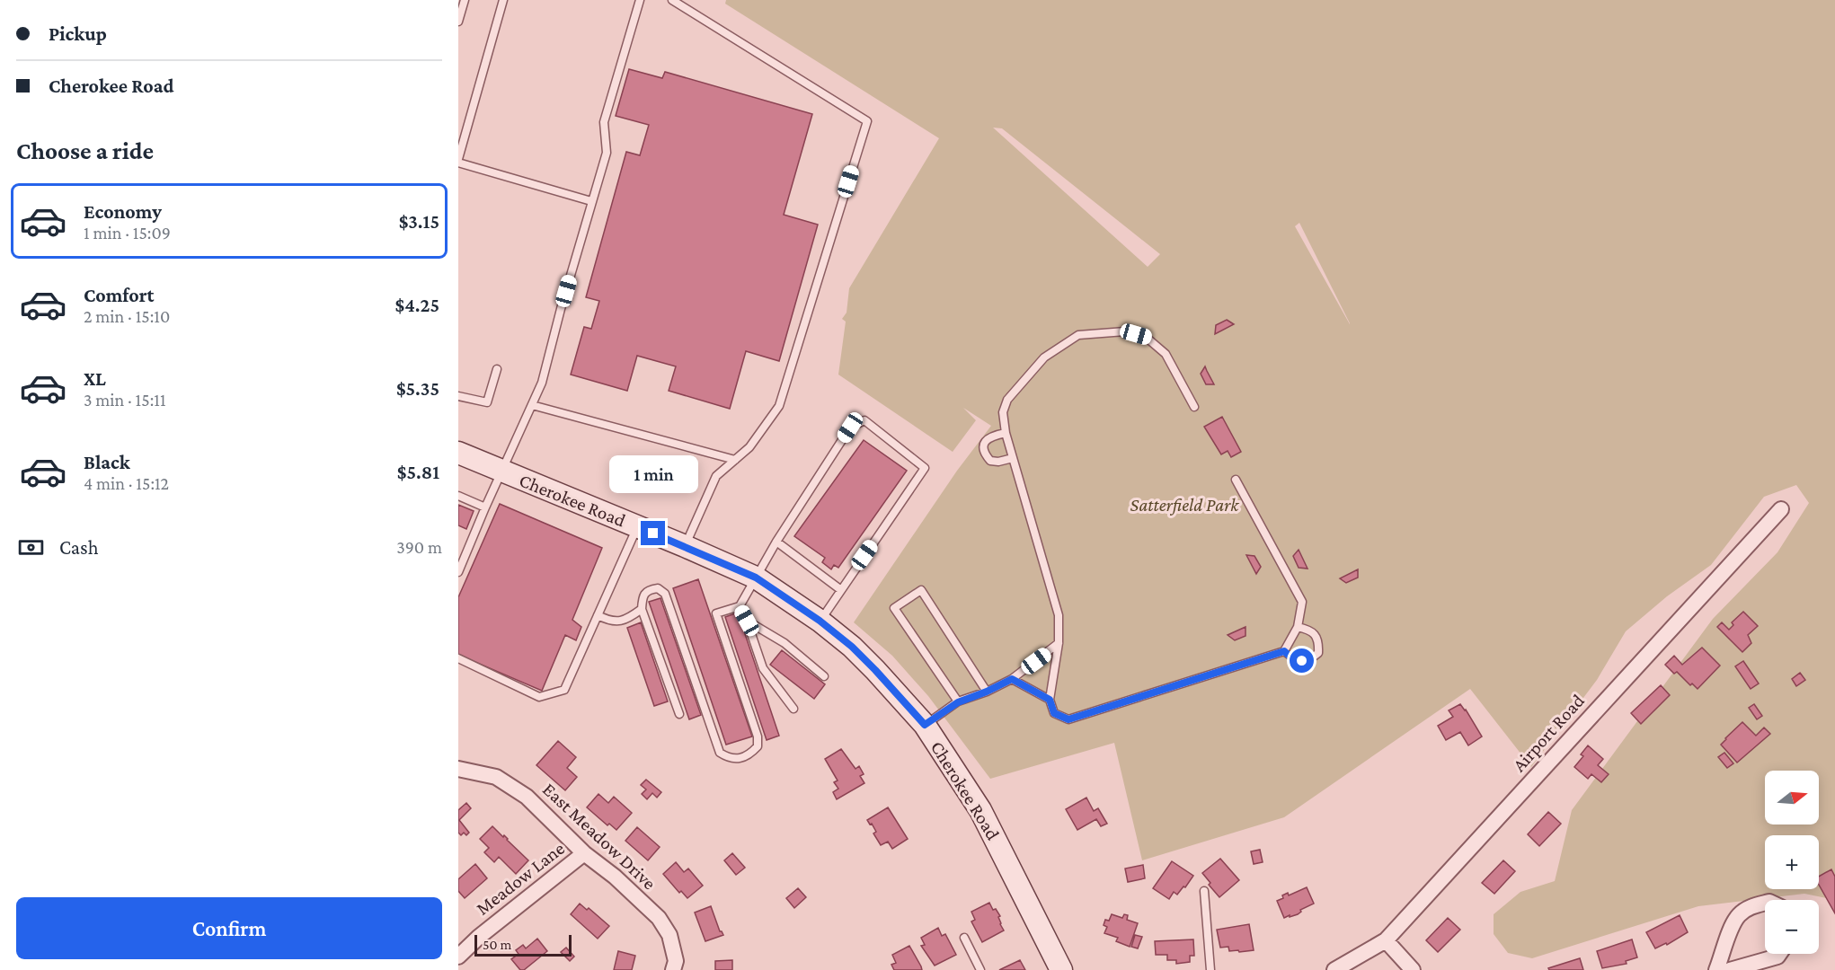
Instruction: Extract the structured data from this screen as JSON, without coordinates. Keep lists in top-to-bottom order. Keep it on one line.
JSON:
{"streets":{"main road":["Cherokee Road"],"street":["Airport Road","East Meadow Drive","Meadow Lane"]},"crossings":[["East Meadow Drive","Meadow Lane"]],"parks":["Satterfield Park"],"scale_bar":"50 m","north":"right","page":{"banner":["Pickup","Cherokee Road"],"heading":"Choose a ride","list":[{"name":"Economy","note":"1 min · 15:09","value":"$3.15"},{"name":"Comfort","note":"2 min · 15:10","value":"$4.25"},{"name":"XL","note":"3 min · 15:11","value":"$5.35"},{"name":"Black","note":"4 min · 15:12","value":"$5.81"}],"bubble":"1 min","pay":["Cash","390 m"],"map_buttons":["+","−"],"buttons":"Confirm","scale":"50 m"}}
